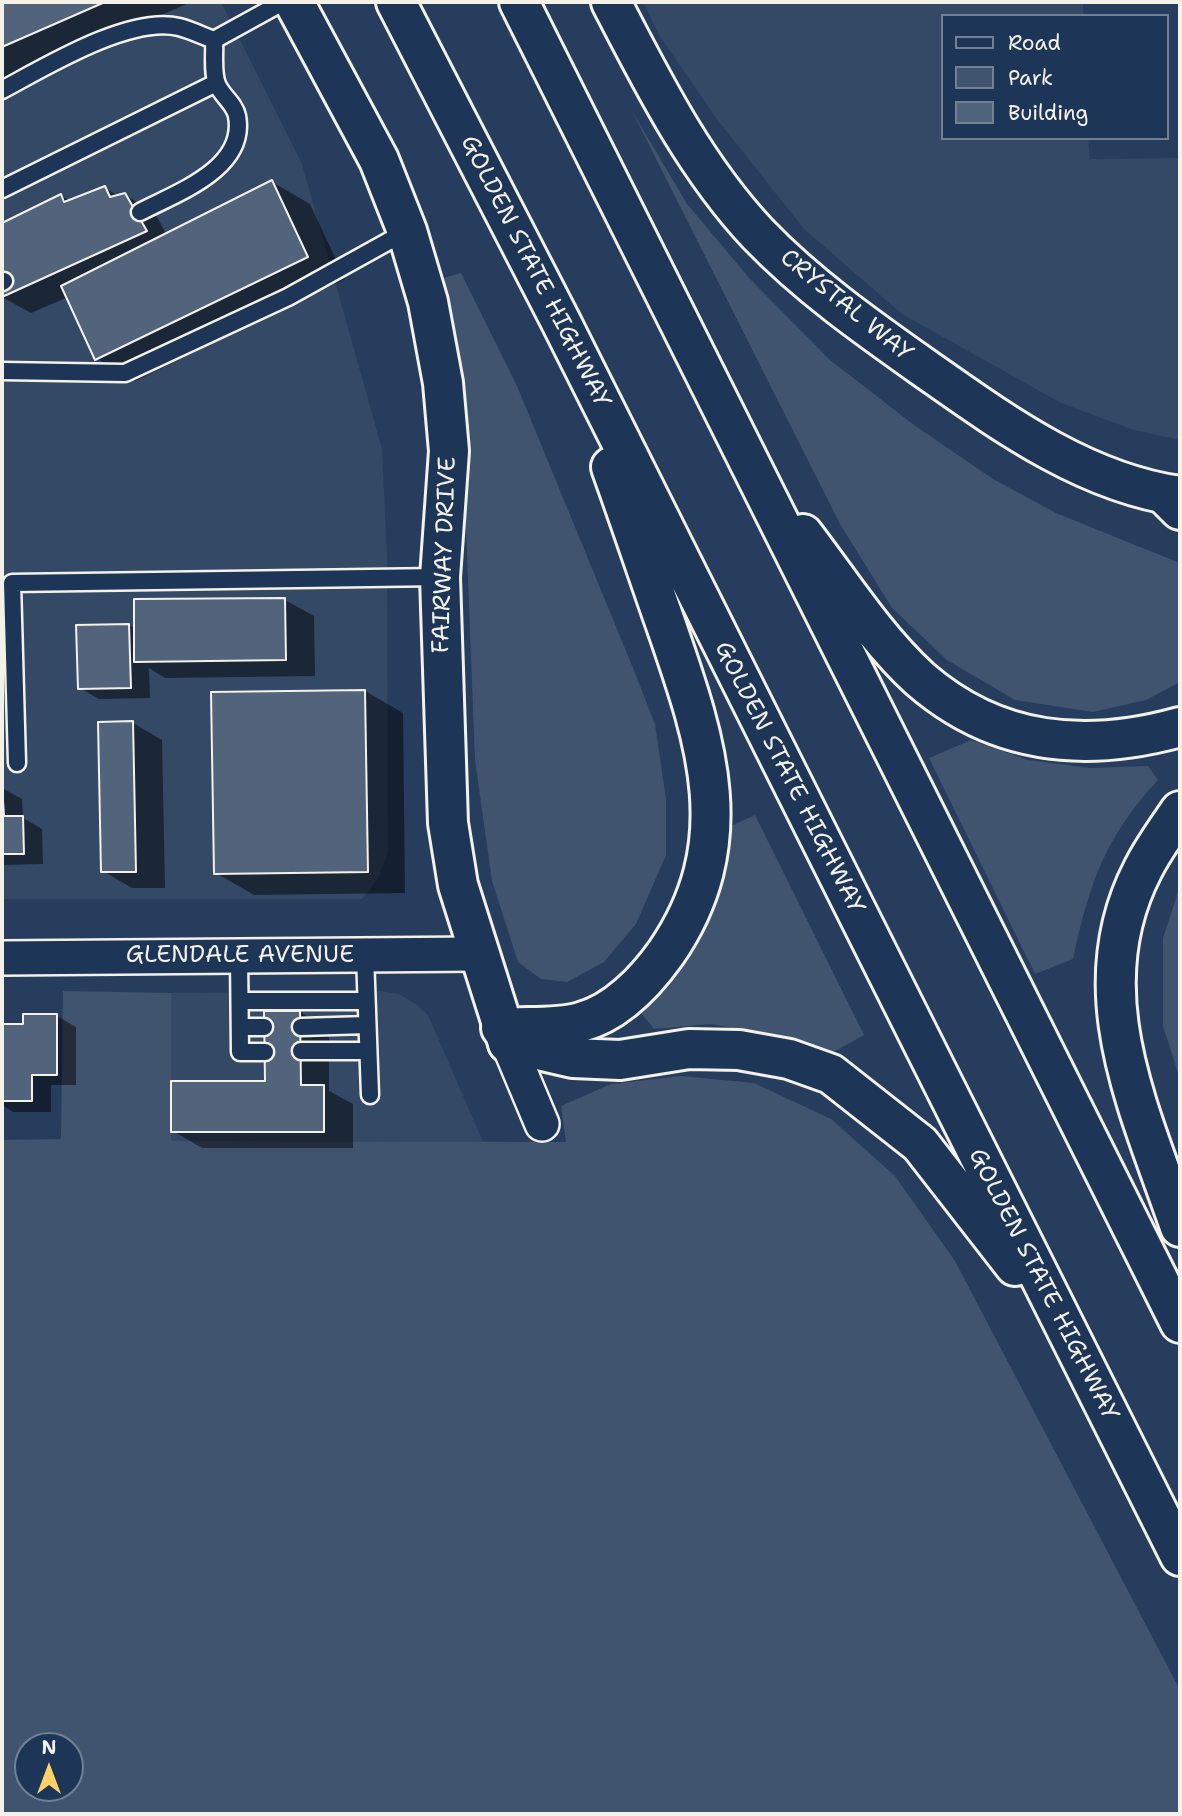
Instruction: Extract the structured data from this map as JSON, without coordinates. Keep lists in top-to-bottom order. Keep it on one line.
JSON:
{"streets":{"main road":["GOLDEN STATE HIGHWAY","CRYSTAL WAY","FAIRWAY DRIVE"],"street":["GLENDALE AVENUE"]},"crossings":[["FAIRWAY DRIVE","GLENDALE AVENUE"]],"legend":["Road","Park","Building"],"north":"top"}
